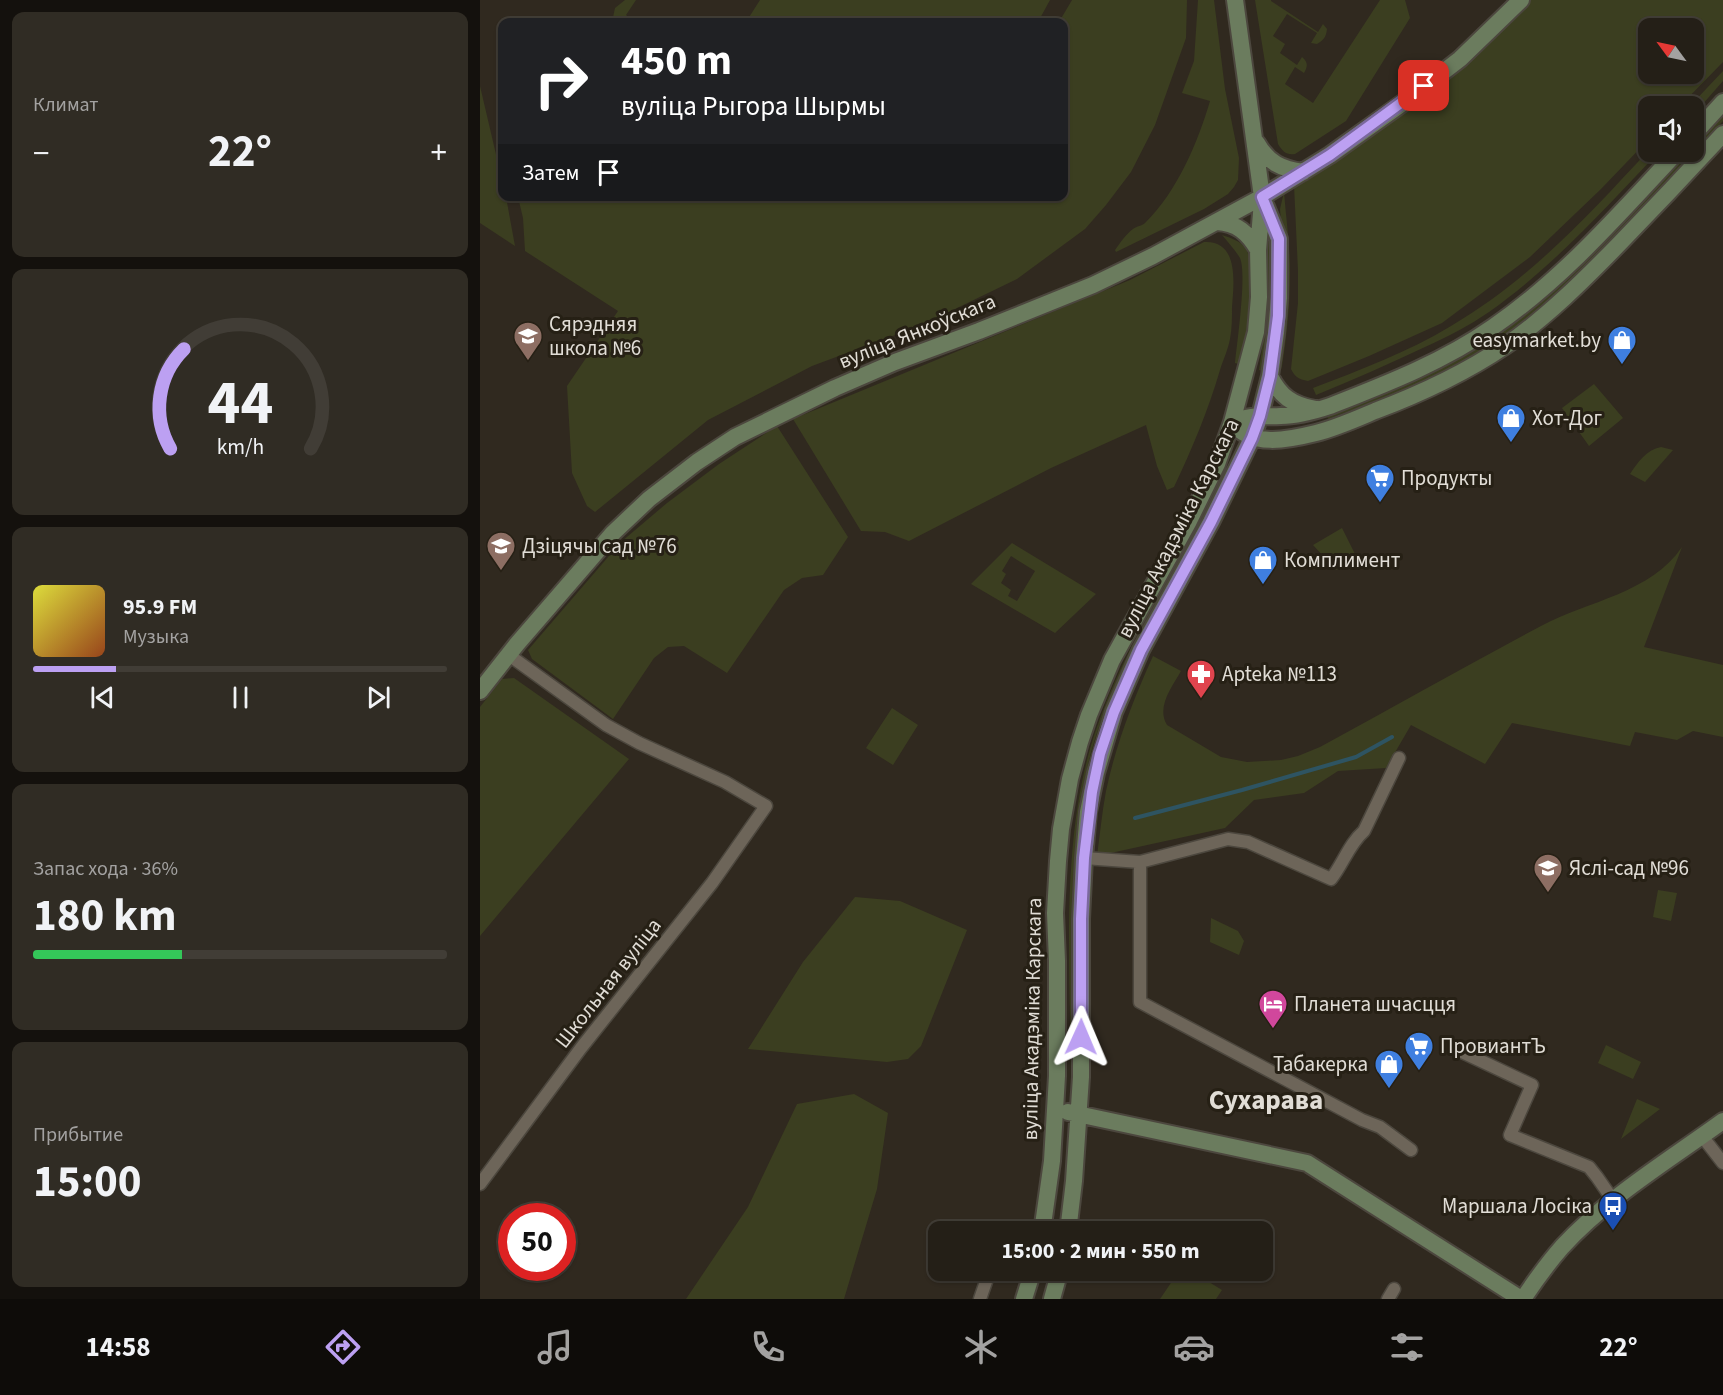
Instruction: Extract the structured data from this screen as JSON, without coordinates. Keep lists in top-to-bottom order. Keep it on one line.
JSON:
{"streets":{"main road":["вуліца Янкоўскага","вуліца Акадэміка Карскага"],"street":["Школьная вуліца"]},"crossings":[["вуліца Янкоўскага","вуліца Акадэміка Карскага"],["вуліца Янкоўскага","Школьная вуліца"]],"districts":["Сухарава"],"places":{"school or university":["Сярэдняя школа №6","Дзіцячы сад №76","Яслі-сад №96"],"shop":["easymarket.by","Хот-Дог","Комплимент","Табакерка"],"supermarket":["Продукты","ПровиантЪ"],"pharmacy":["Apteka №113"],"hotel":["Планета шчасцця"],"bus stop":["Маршала Лосіка"]},"north":"top left","page":{"tile":["Климат",["Запас хода · 36%","180 km"],["Прибытие","15:00"]],"turn":["450 m","вуліца Рыгора Шырмы"],"heat":["−","22°","+"],"then":"Затем","song":["95.9 FM","Музыка"],"limit":"50","trip":"15:00 · 2 мин · 550 m","tabs":["14:58","22°"],"gauge":["44","km/h"]}}
